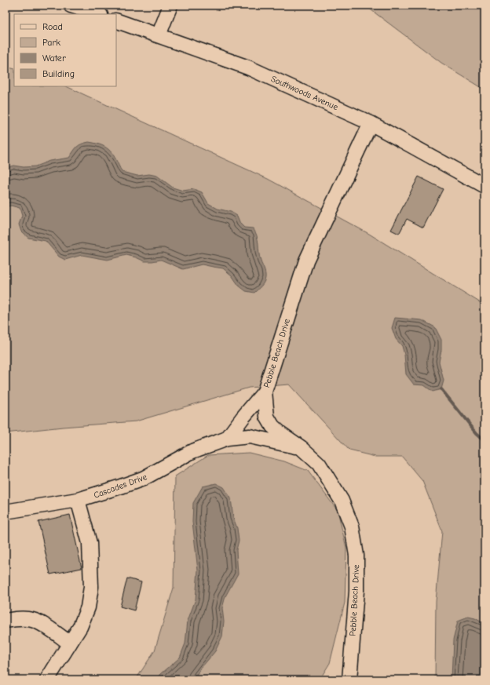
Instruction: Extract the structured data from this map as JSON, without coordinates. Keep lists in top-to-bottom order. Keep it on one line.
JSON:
{"streets":{"street":["Southwoods Avenue","Pebble Beach Drive","Cascades Drive"]},"crossings":[["Southwoods Avenue","Pebble Beach Drive"]],"legend":["Road","Park","Water","Building"]}
